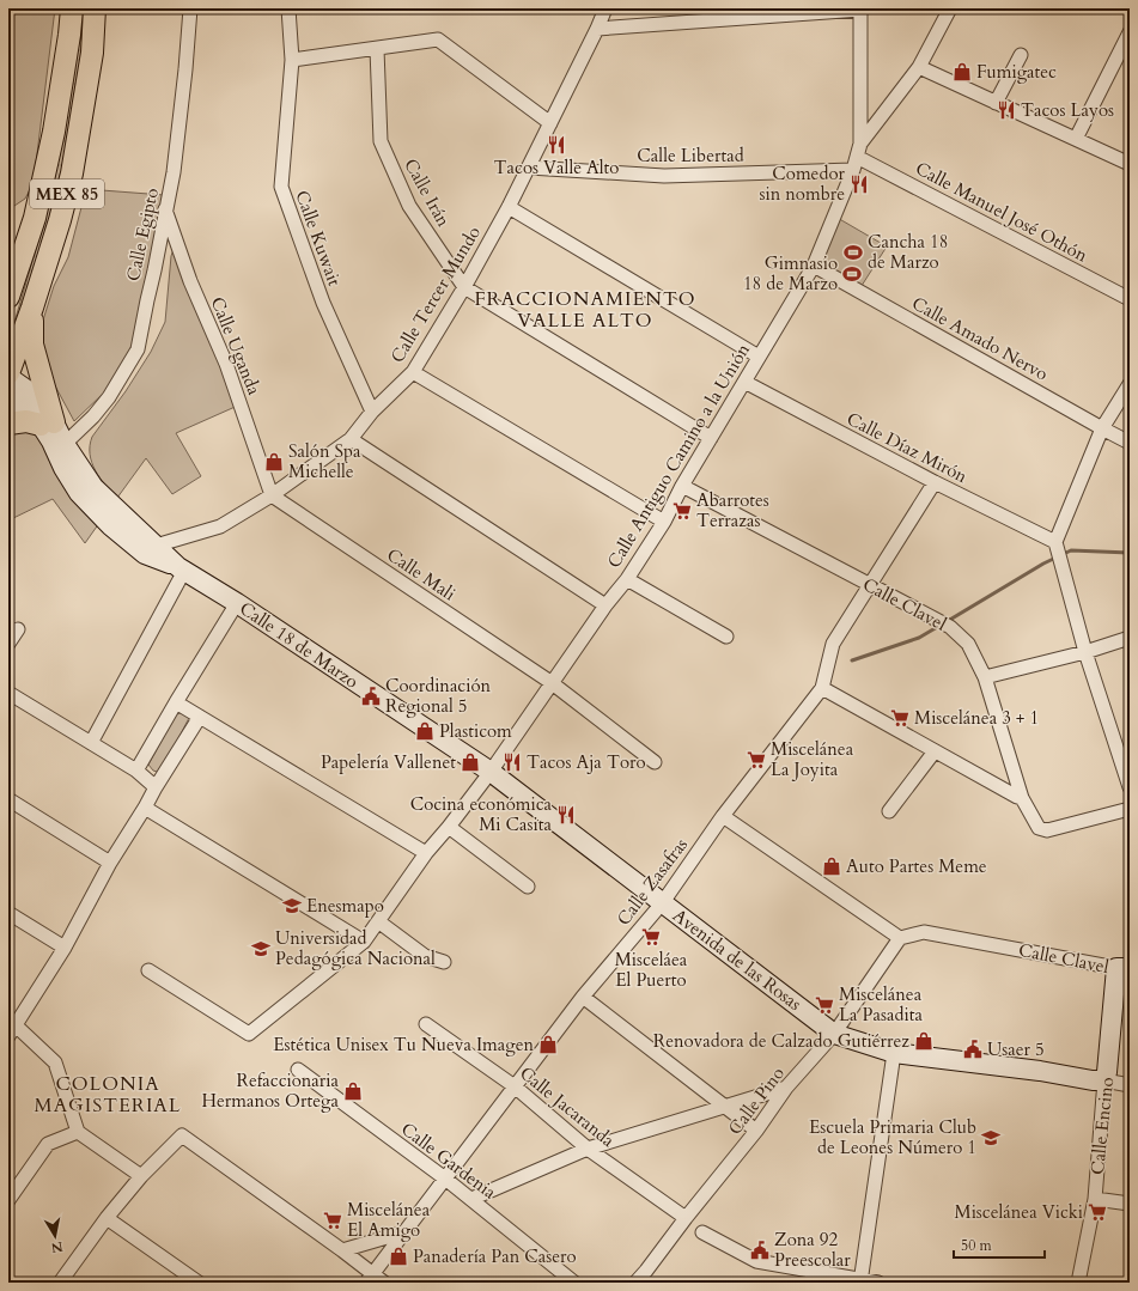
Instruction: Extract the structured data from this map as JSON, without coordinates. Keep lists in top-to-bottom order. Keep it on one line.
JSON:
{"streets":{"main road":["MEX 85"],"street":["Calle Libertad","Calle Irán","Calle Manuel José Othón","Calle Egipto","Calle Kuwait","Calle Tercer Mundo","Calle Amado Nervo","Calle Uganda","Calle Díaz Mirón","Calle Antiguo Camino a la Unión","Calle Mali","Calle Clavel","Calle 18 de Marzo","Calle Zasafras","Avenida de las Rosas","Calle Pino","Calle Jacaranda","Calle Encino","Calle Gardenia"]},"crossings":[["Calle Libertad","Calle Manuel José Othón"],["Calle Libertad","Calle Tercer Mundo"],["Calle Libertad","Calle Antiguo Camino a la Unión"],["Calle Irán","Calle Tercer Mundo"],["Calle Irán","Calle Antiguo Camino a la Unión"],["MEX 85","Calle 18 de Marzo"],["Calle Manuel José Othón","Calle Antiguo Camino a la Unión"],["Calle Egipto","Calle Uganda"],["Calle Egipto","Calle 18 de Marzo"],["Calle Kuwait","Calle Tercer Mundo"],["Calle Tercer Mundo","Calle Uganda"],["Calle Tercer Mundo","Calle Mali"],["Calle Tercer Mundo","Calle 18 de Marzo"],["Calle Amado Nervo","Calle Antiguo Camino a la Unión"],["Calle Uganda","Calle Mali"],["Calle Díaz Mirón","Calle Antiguo Camino a la Unión"],["Calle Díaz Mirón","Calle Zasafras"],["Calle Antiguo Camino a la Unión","Calle Mali"],["Calle Antiguo Camino a la Unión","Calle Clavel"],["Calle Antiguo Camino a la Unión","Calle 18 de Marzo"],["Calle Antiguo Camino a la Unión","Avenida de las Rosas"],["Calle Clavel","Calle Zasafras"],["Calle Clavel","Calle Pino"],["Calle Clavel","Calle Encino"],["Calle 18 de Marzo","Avenida de las Rosas"],["Calle Zasafras","Avenida de las Rosas"],["Calle Zasafras","Calle Jacaranda"],["Calle Zasafras","Calle Gardenia"],["Avenida de las Rosas","Calle Pino"],["Avenida de las Rosas","Calle Encino"],["Calle Pino","Calle Jacaranda"]],"districts":["FRACCIONAMIENTO VALLE ALTO","COLONIA MAGISTERIAL"],"places":{"shop":["Fumigatec","Salón Spa Michelle","Plasticom","Papelería Vallenet","Auto Partes Meme","Renovadora de Calzado Gutiérrez","Estética Unisex Tu Nueva Imagen","Refaccionaria Hermanos Ortega","Panadería Pan Casero"],"restaurant":["Tacos Layos","Tacos Valle Alto","Comedor sin nombre","Tacos Aja Toro","Cocina económica Mi Casita"],"sports":["Cancha 18 de Marzo","Gimnasio 18 de Marzo"],"supermarket":["Abarrotes Terrazas","Miscelánea 3 + 1","Miscelánea La Joyita","Misceláea El Puerto","Miscelánea La Pasadita","Miscelánea Vicki","Miscelánea El Amigo"],"public building":["Coordinación Regional 5","Usaer 5","Zona 92 Preescolar"],"school or university":["Enesmapo","Universidad Pedagógica Nacional","Escuela Primaria Club de Leones Número 1"]},"scale_bar":"50 m","north":"bottom"}
